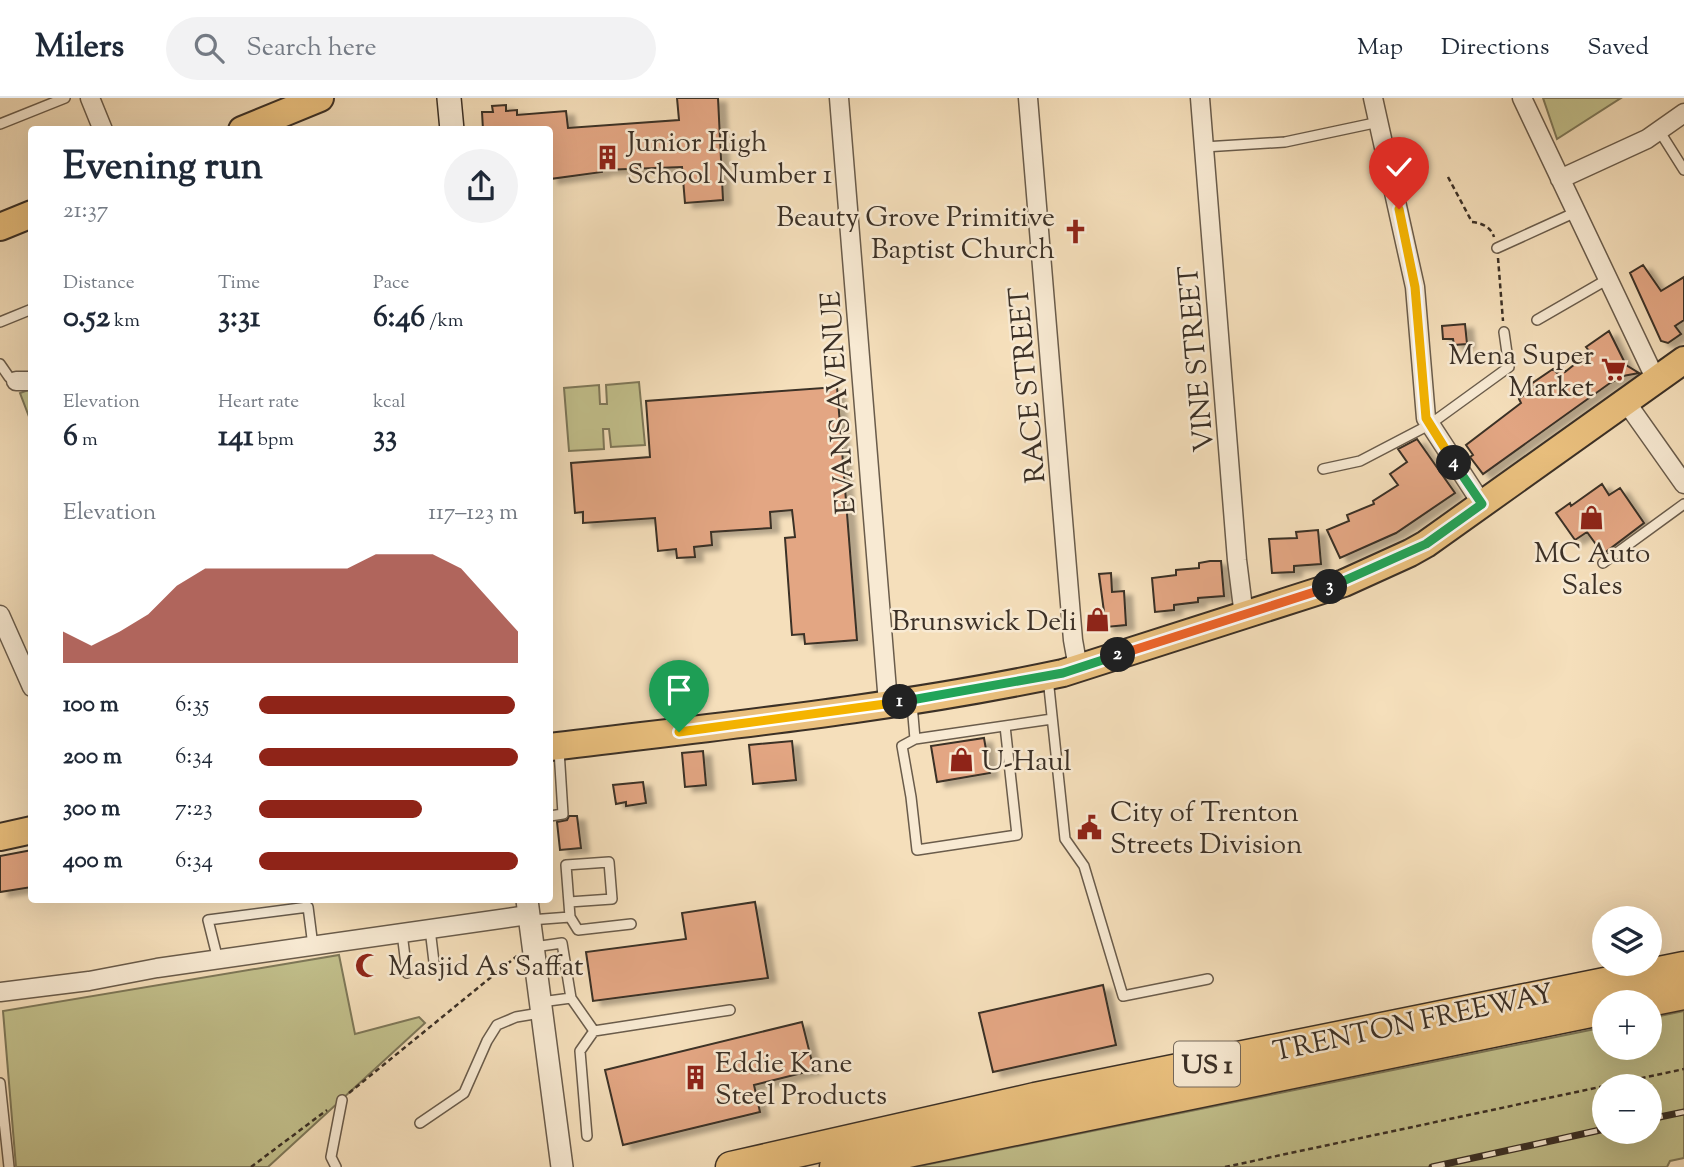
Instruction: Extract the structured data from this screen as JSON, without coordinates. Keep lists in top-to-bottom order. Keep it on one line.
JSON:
{"streets":{"highway":["TRENTON FREEWAY","US 1"],"street":["VINE STREET","RACE STREET","EVANS AVENUE"]},"places":{"building":["Junior High School Number 1","Eddie Kane Steel Products"],"church":["Beauty Grove Primitive Baptist Church"],"supermarket":["Mena Super Market"],"shop":["MC Auto Sales","Brunswick Deli","U-Haul"],"public building":["City of Trenton Streets Division"],"mosque":["Masjid As Saffat"]},"page":{"header":"Milers","search":"Search here","nav":["Map","Directions","Saved"],"heading":["Evening run","21:37"],"stats":[["Distance","0.52 km"],["Time","3:31"],["Pace","6:46 /km"],["Elevation","6 m"],["Heart rate","141 bpm"],["kcal","33"]],"pins":["4","3","2","1"],"chart":["Elevation","117–123 m"],"list":[{"name":"100 m","note":"6:35"},{"name":"200 m","note":"6:34"},{"name":"300 m","note":"7:23"},{"name":"400 m","note":"6:34"}],"map_buttons":["+","−"]}}
